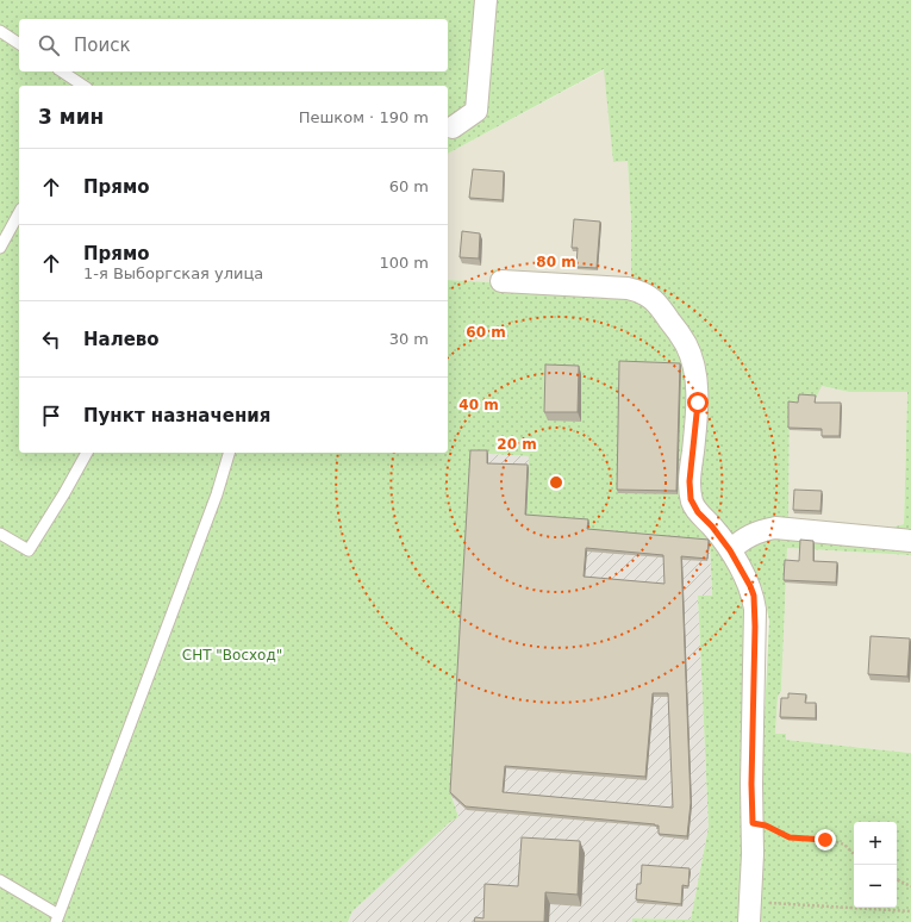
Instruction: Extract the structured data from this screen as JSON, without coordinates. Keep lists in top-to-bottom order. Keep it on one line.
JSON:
{"parks":["СНТ \"Восход\""],"page":{"search":"Поиск","heading":["3 мин","Пешком · 190 m"],"list":[["Прямо","60 m"],["Прямо","1-я Выборгская улица","100 m"],["Налево","30 m"],"Пункт назначения"],"map_buttons":["+","−"]},"rings":["80 m","60 m","40 m","20 m"]}
